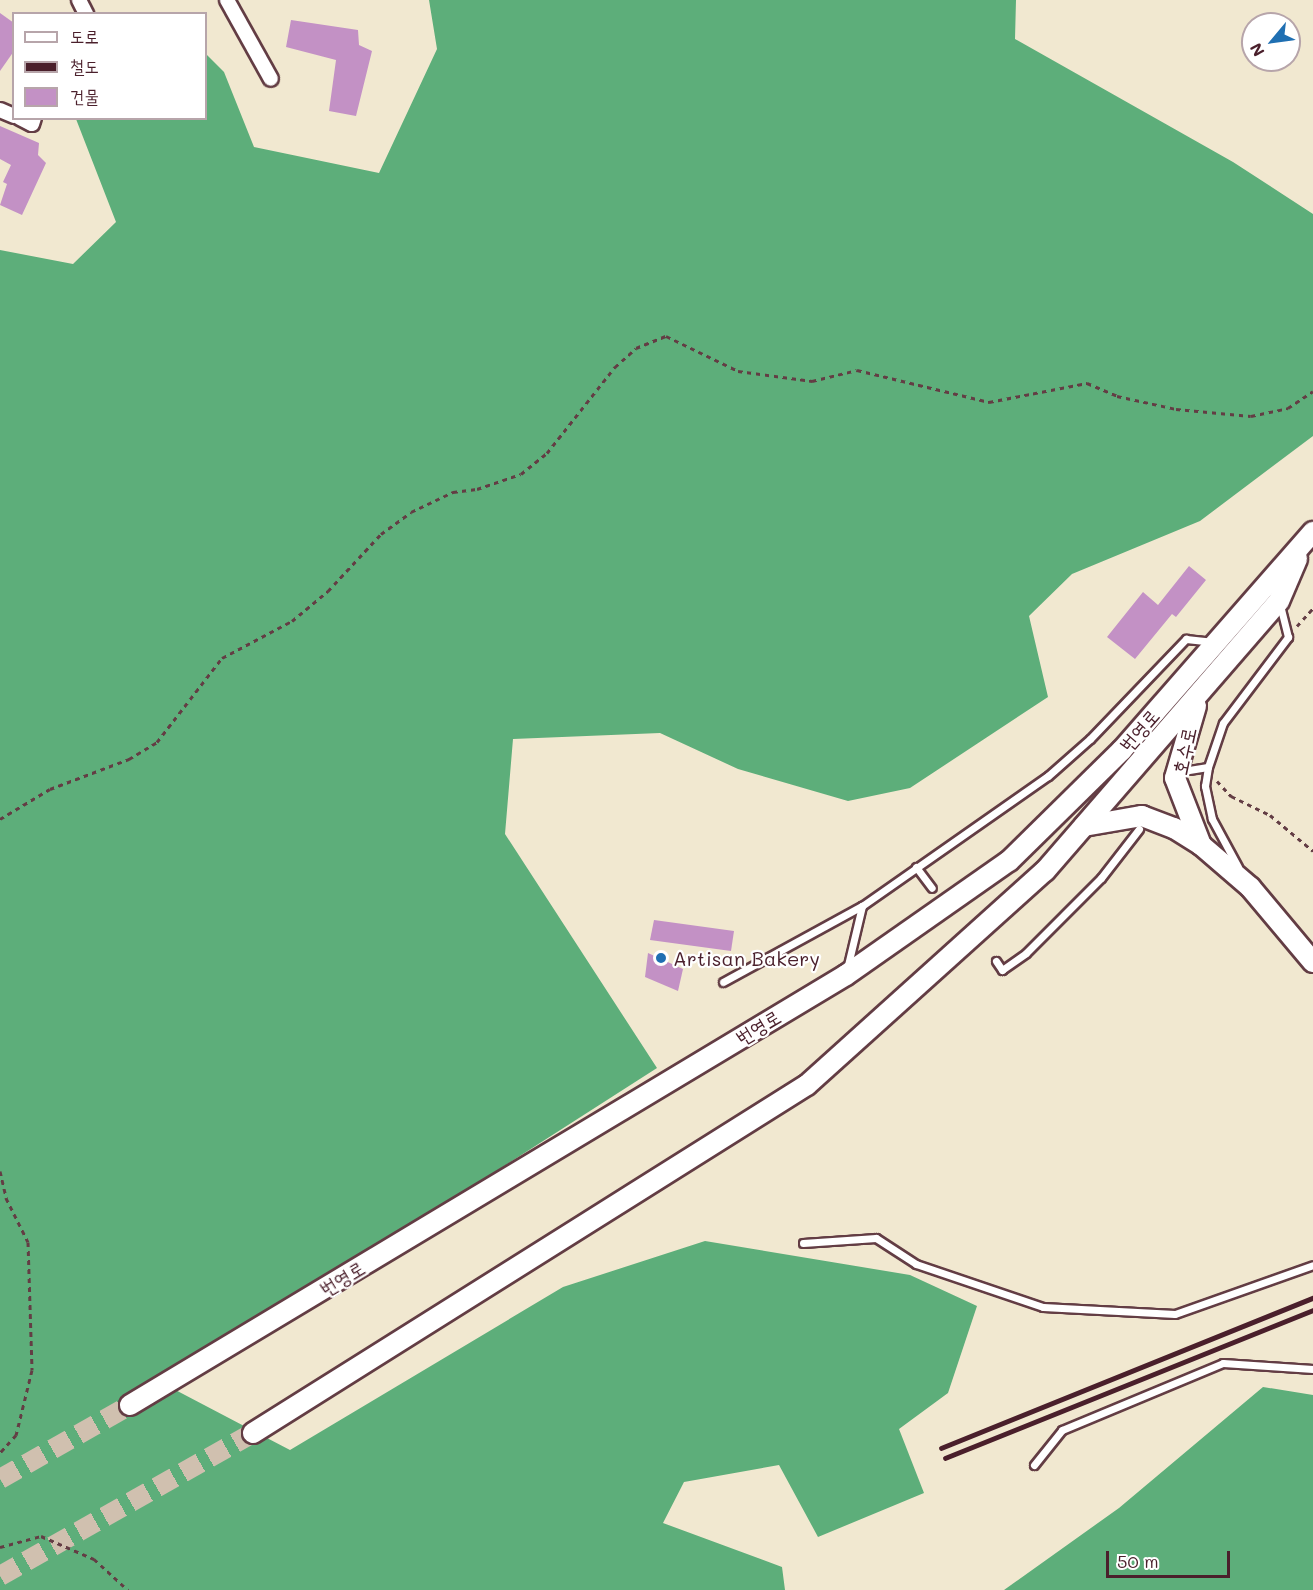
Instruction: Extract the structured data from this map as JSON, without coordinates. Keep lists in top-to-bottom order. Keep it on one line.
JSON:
{"streets":{"street":["번영로","호수로"]},"crossings":[["번영로","호수로"]],"places":["Artisan Bakery"],"legend":["도로","철도","건물"],"scale_bar":"50 m","north":"bottom left"}
